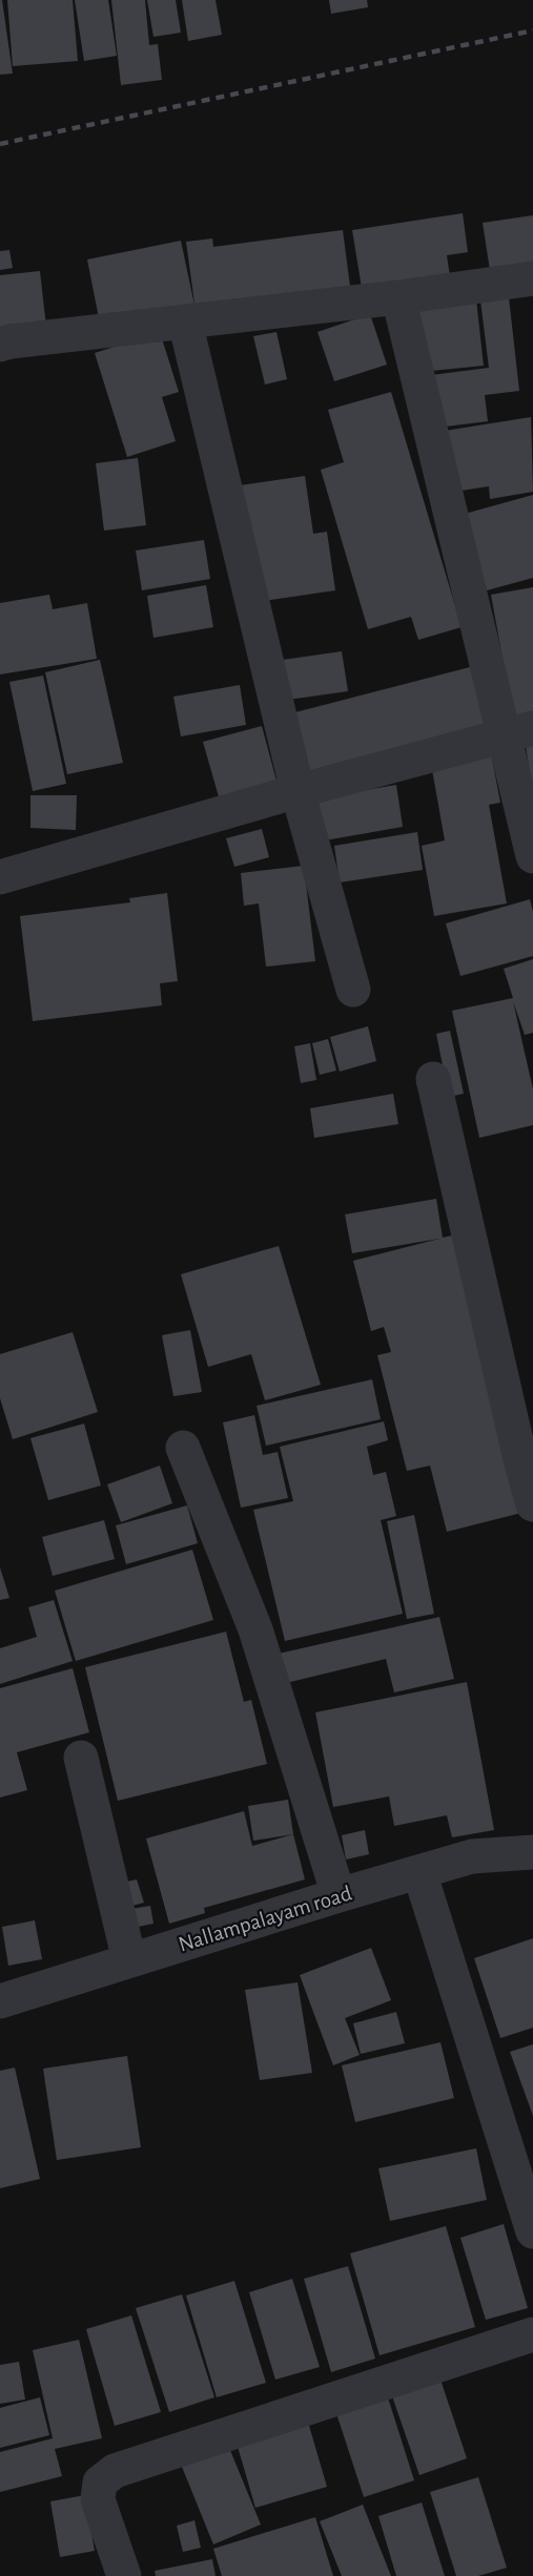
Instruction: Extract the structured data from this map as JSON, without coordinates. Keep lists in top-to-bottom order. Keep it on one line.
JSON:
{"streets":{"street":["Nallampalayam road"]}}
